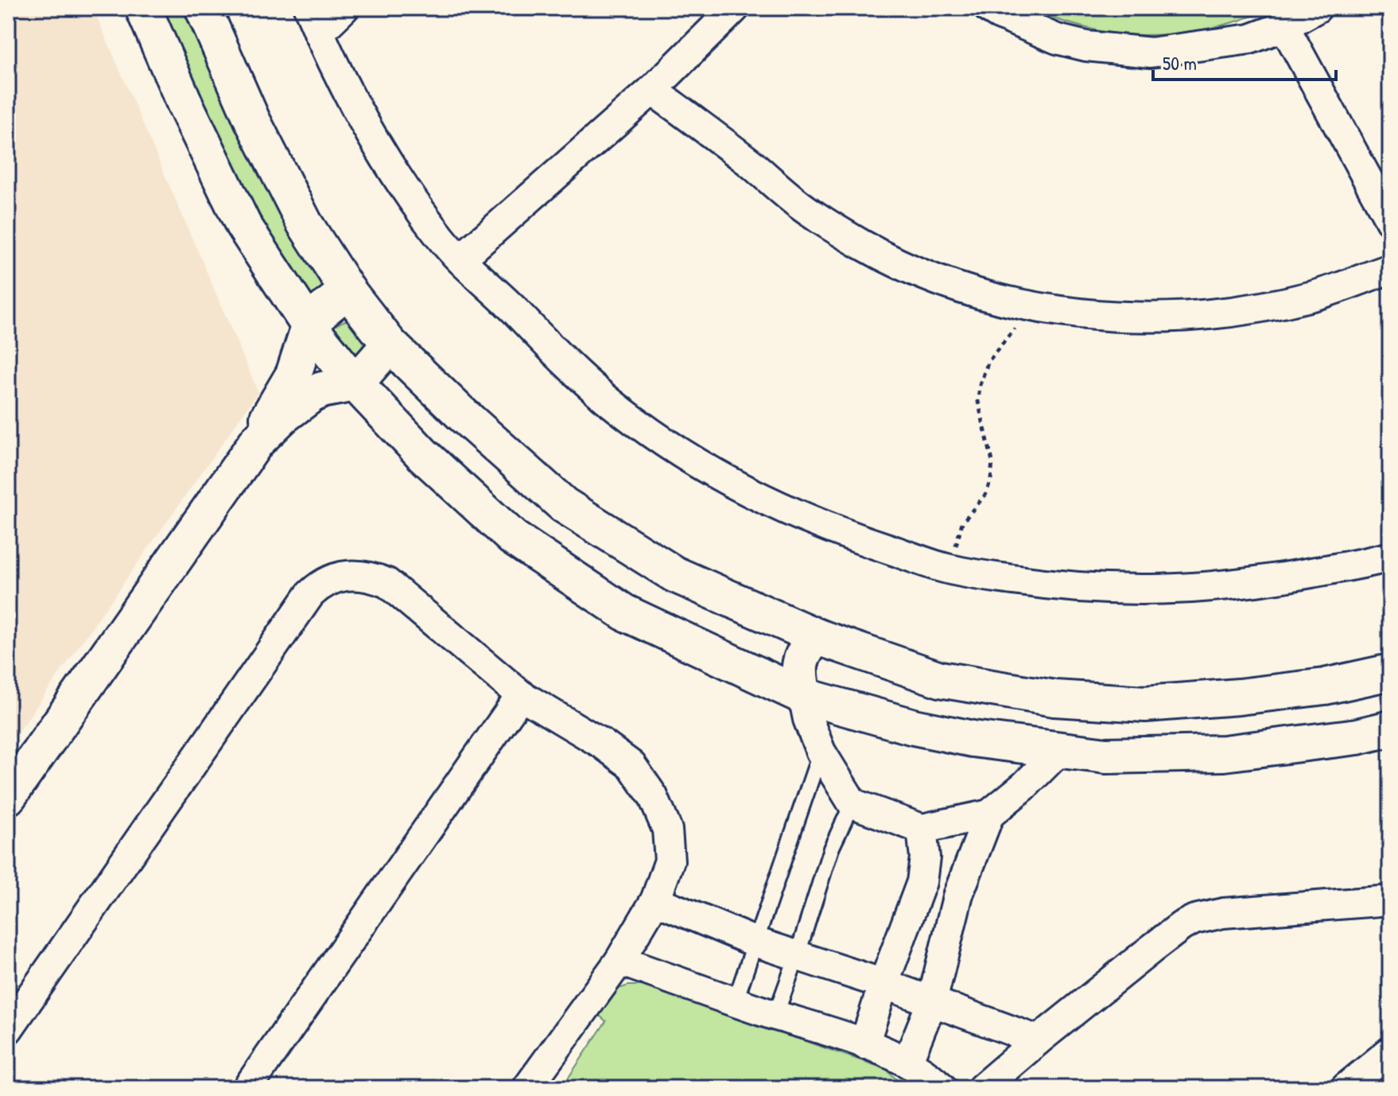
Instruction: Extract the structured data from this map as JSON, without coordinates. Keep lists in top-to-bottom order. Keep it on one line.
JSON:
{"scale_bar":"50 m"}
